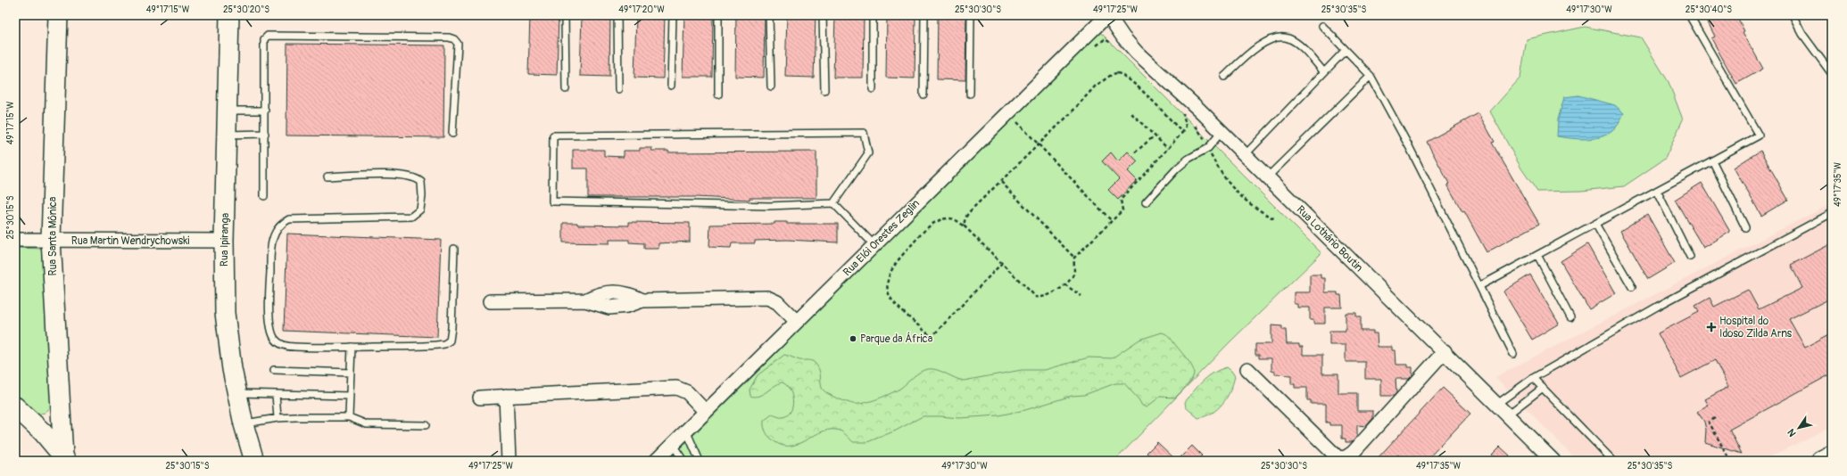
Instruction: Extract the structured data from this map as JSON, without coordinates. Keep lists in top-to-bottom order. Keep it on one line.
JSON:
{"streets":{"main road":["Rua Santa Mônica","Rua Ipiranga"],"street":["Rua Elói Orestes Zeglin","Rua Lothário Boutin","Rua Martin Wendrychowski"]},"crossings":[["Rua Santa Mônica","Rua Martin Wendrychowski"],["Rua Elói Orestes Zeglin","Rua Lothário Boutin"],["Rua Ipiranga","Rua Martin Wendrychowski"]],"places":{"health":["Hospital do Idoso Zilda Arns"],"other":["Parque da África"]},"north":"bottom left","coordinates":["49°17'15\"W","25°30'20\"S","49°17'20\"W","25°30'30\"S","49°17'25\"W","25°30'35\"S","49°17'30\"W","25°30'40\"S","49°17'35\"W","25°30'15\"S"]}
